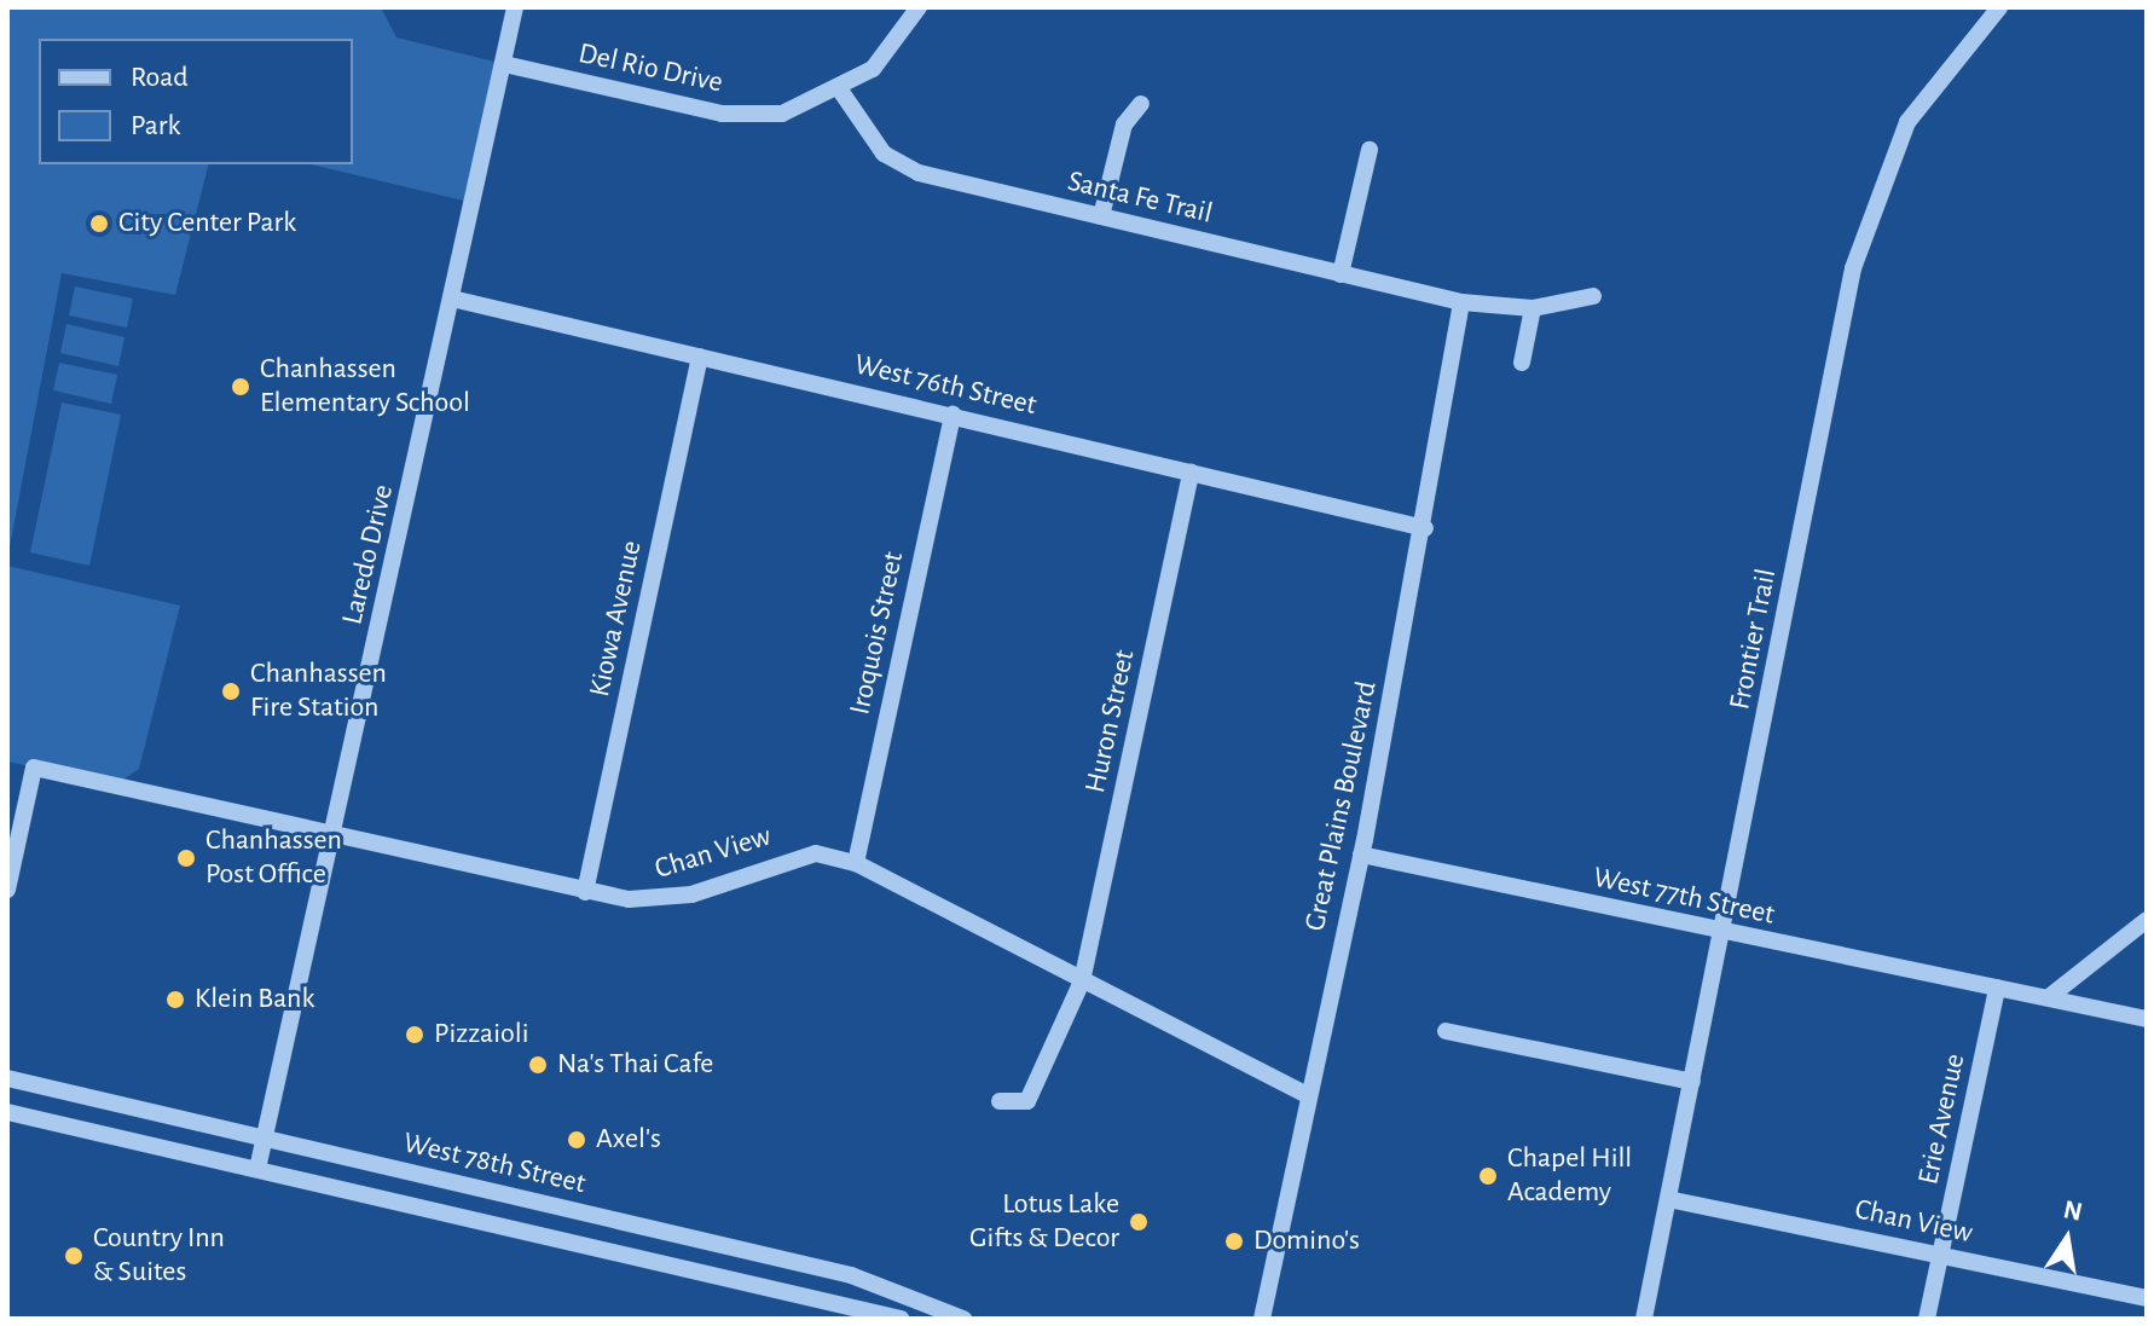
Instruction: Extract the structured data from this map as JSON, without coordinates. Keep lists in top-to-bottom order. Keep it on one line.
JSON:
{"streets":{"street":["Del Rio Drive","Santa Fe Trail","West 76th Street","Laredo Drive","Kiowa Avenue","Iroquois Street","Frontier Trail","Huron Street","Great Plains Boulevard","Chan View","West 77th Street","Erie Avenue","West 78th Street"]},"crossings":[["Del Rio Drive","Santa Fe Trail"],["Del Rio Drive","Laredo Drive"],["Santa Fe Trail","Great Plains Boulevard"],["West 76th Street","Laredo Drive"],["West 76th Street","Kiowa Avenue"],["West 76th Street","Iroquois Street"],["West 76th Street","Huron Street"],["West 76th Street","Great Plains Boulevard"],["Laredo Drive","Chan View"],["Laredo Drive","West 78th Street"],["Kiowa Avenue","Chan View"],["Iroquois Street","Chan View"],["Frontier Trail","Chan View"],["Frontier Trail","West 77th Street"],["Huron Street","Chan View"],["Great Plains Boulevard","Chan View"],["Great Plains Boulevard","West 77th Street"],["Chan View","Erie Avenue"],["West 77th Street","Erie Avenue"]],"places":["City Center Park","Chanhassen Elementary School","Chanhassen Fire Station","Chanhassen Post Office","Klein Bank","Pizzaioli","Na's Thai Cafe","Axel's","Chapel Hill Academy","Lotus Lake Gifts & Decor","Domino's","Country Inn & Suites"],"legend":["Road","Park"],"north":"top"}
